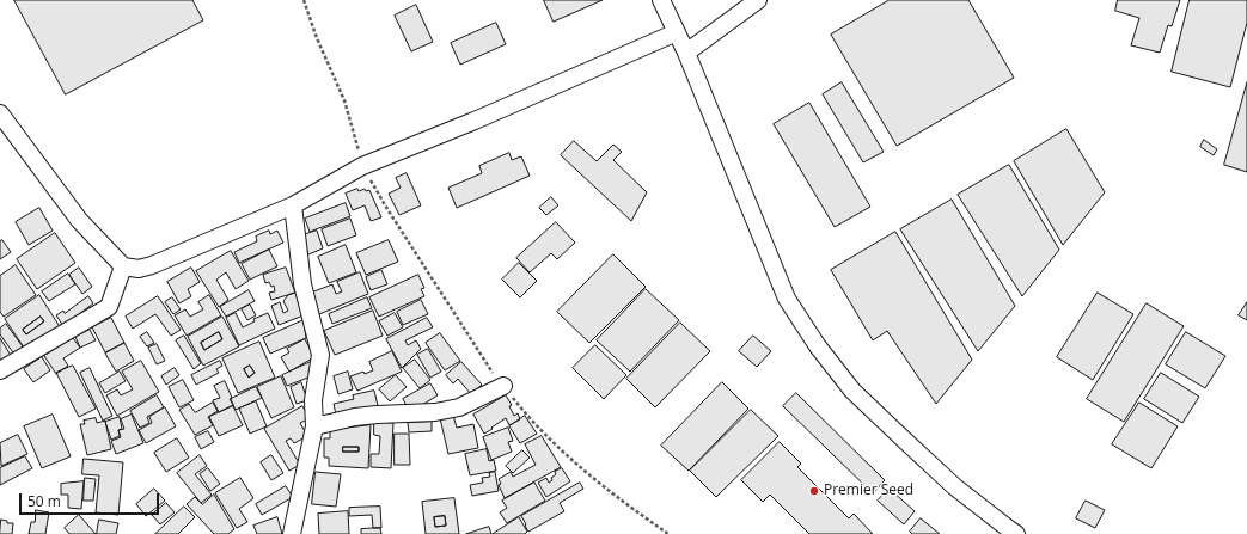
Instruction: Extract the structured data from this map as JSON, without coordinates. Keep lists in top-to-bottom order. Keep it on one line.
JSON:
{"places":["Premier Seed"],"scale_bar":"50 m"}
